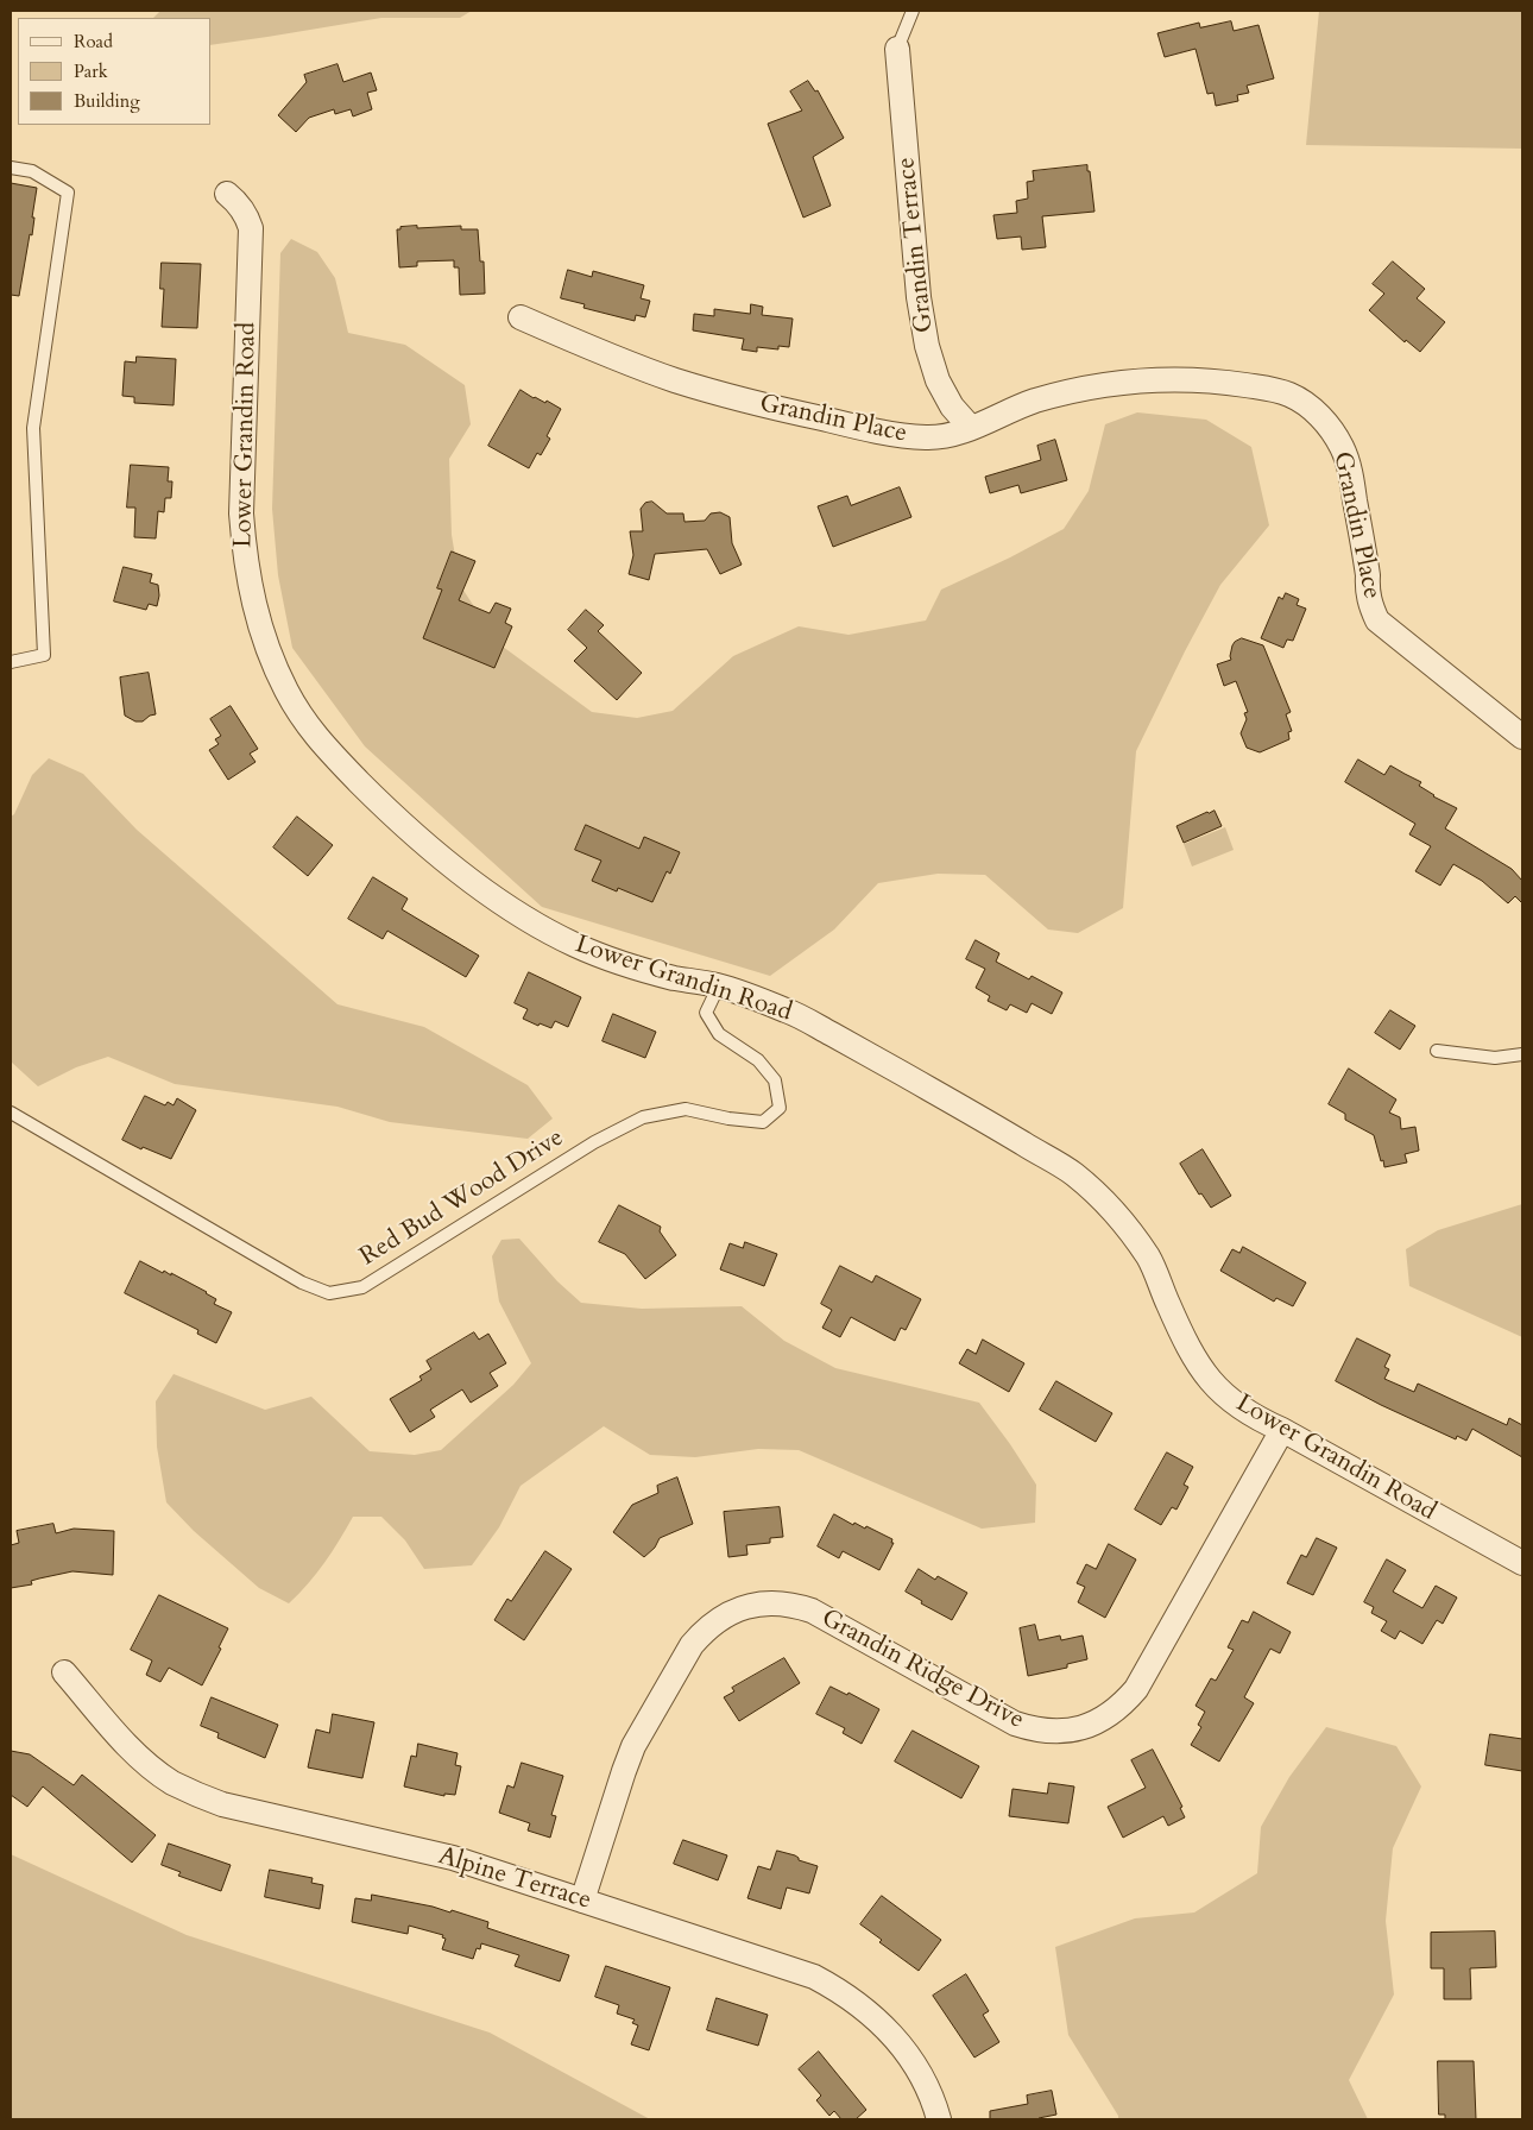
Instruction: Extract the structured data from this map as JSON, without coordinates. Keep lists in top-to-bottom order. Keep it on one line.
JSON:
{"streets":{"street":["Grandin Terrace","Grandin Place","Lower Grandin Road","Grandin Ridge Drive","Alpine Terrace"],"lane":["Red Bud Wood Drive"]},"crossings":[["Grandin Terrace","Grandin Place"],["Lower Grandin Road","Red Bud Wood Drive"],["Lower Grandin Road","Grandin Ridge Drive"],["Grandin Ridge Drive","Alpine Terrace"]],"legend":["Road","Park","Building"]}
